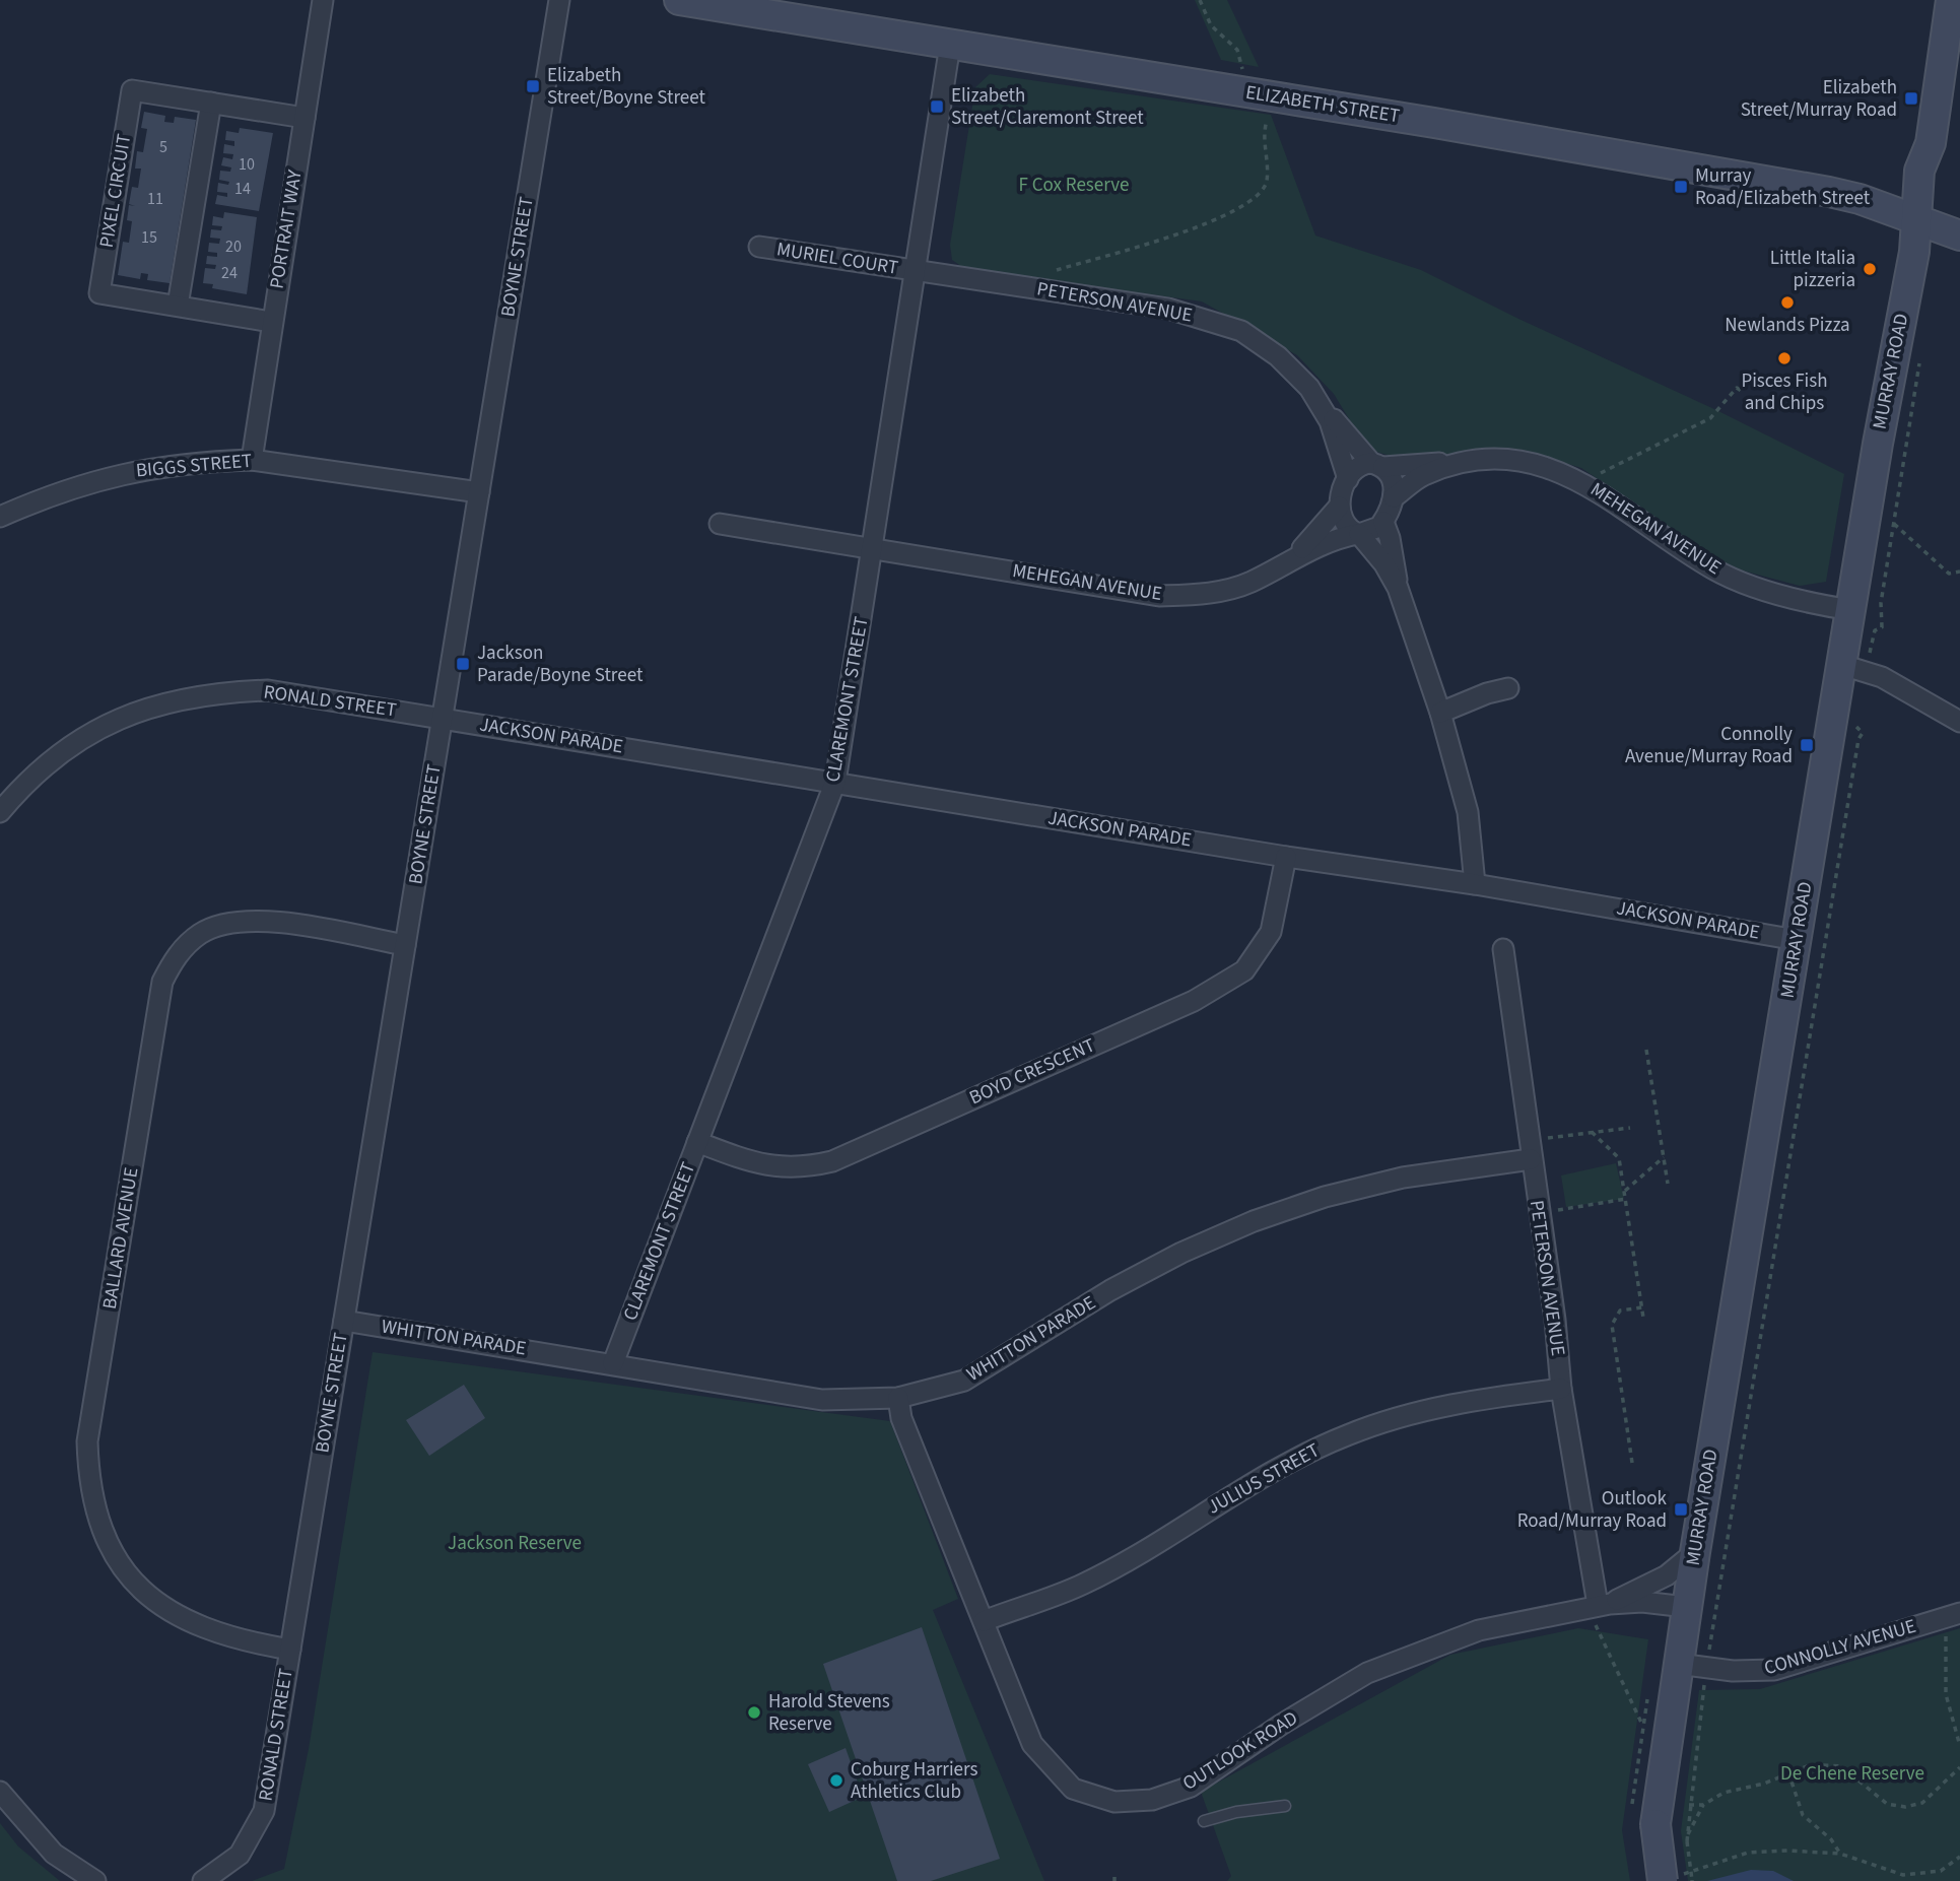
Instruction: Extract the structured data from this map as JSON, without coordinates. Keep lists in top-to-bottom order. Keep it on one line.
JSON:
{"streets":{"main road":["ELIZABETH STREET","MURRAY ROAD"],"street":["PIXEL CIRCUIT","PORTRAIT WAY","BOYNE STREET","MURIEL COURT","PETERSON AVENUE","BIGGS STREET","MEHEGAN AVENUE","CLAREMONT STREET","RONALD STREET","JACKSON PARADE","BOYD CRESCENT","BALLARD AVENUE","WHITTON PARADE","JULIUS STREET","CONNOLLY AVENUE","OUTLOOK ROAD"]},"crossings":[["ELIZABETH STREET","MURRAY ROAD"],["ELIZABETH STREET","CLAREMONT STREET"],["PIXEL CIRCUIT","PORTRAIT WAY"],["PORTRAIT WAY","BIGGS STREET"],["BOYNE STREET","BIGGS STREET"],["BOYNE STREET","RONALD STREET"],["BOYNE STREET","JACKSON PARADE"],["BOYNE STREET","BALLARD AVENUE"],["BOYNE STREET","WHITTON PARADE"],["MURIEL COURT","PETERSON AVENUE"],["MURIEL COURT","CLAREMONT STREET"],["PETERSON AVENUE","MEHEGAN AVENUE"],["PETERSON AVENUE","CLAREMONT STREET"],["PETERSON AVENUE","WHITTON PARADE"],["PETERSON AVENUE","JULIUS STREET"],["PETERSON AVENUE","OUTLOOK ROAD"],["MURRAY ROAD","MEHEGAN AVENUE"],["MURRAY ROAD","JACKSON PARADE"],["MURRAY ROAD","CONNOLLY AVENUE"],["MURRAY ROAD","OUTLOOK ROAD"],["MEHEGAN AVENUE","CLAREMONT STREET"],["CLAREMONT STREET","JACKSON PARADE"],["CLAREMONT STREET","BOYD CRESCENT"],["CLAREMONT STREET","WHITTON PARADE"],["RONALD STREET","JACKSON PARADE"],["RONALD STREET","BALLARD AVENUE"],["JACKSON PARADE","BOYD CRESCENT"],["WHITTON PARADE","OUTLOOK ROAD"],["JULIUS STREET","OUTLOOK ROAD"]],"parks":["F Cox Reserve","Jackson Reserve","De Chene Reserve"],"places":{"transit":["Elizabeth Street/Boyne Street","Elizabeth Street/Murray Road","Elizabeth Street/Claremont Street","Murray Road/Elizabeth Street","Jackson Parade/Boyne Street","Connolly Avenue/Murray Road","Outlook Road/Murray Road"],"other":["Little Italia pizzeria","Newlands Pizza","Pisces Fish and Chips","Harold Stevens Reserve","Coburg Harriers Athletics Club"]},"house_numbers":["5","10","14","11","15","20","24"]}
